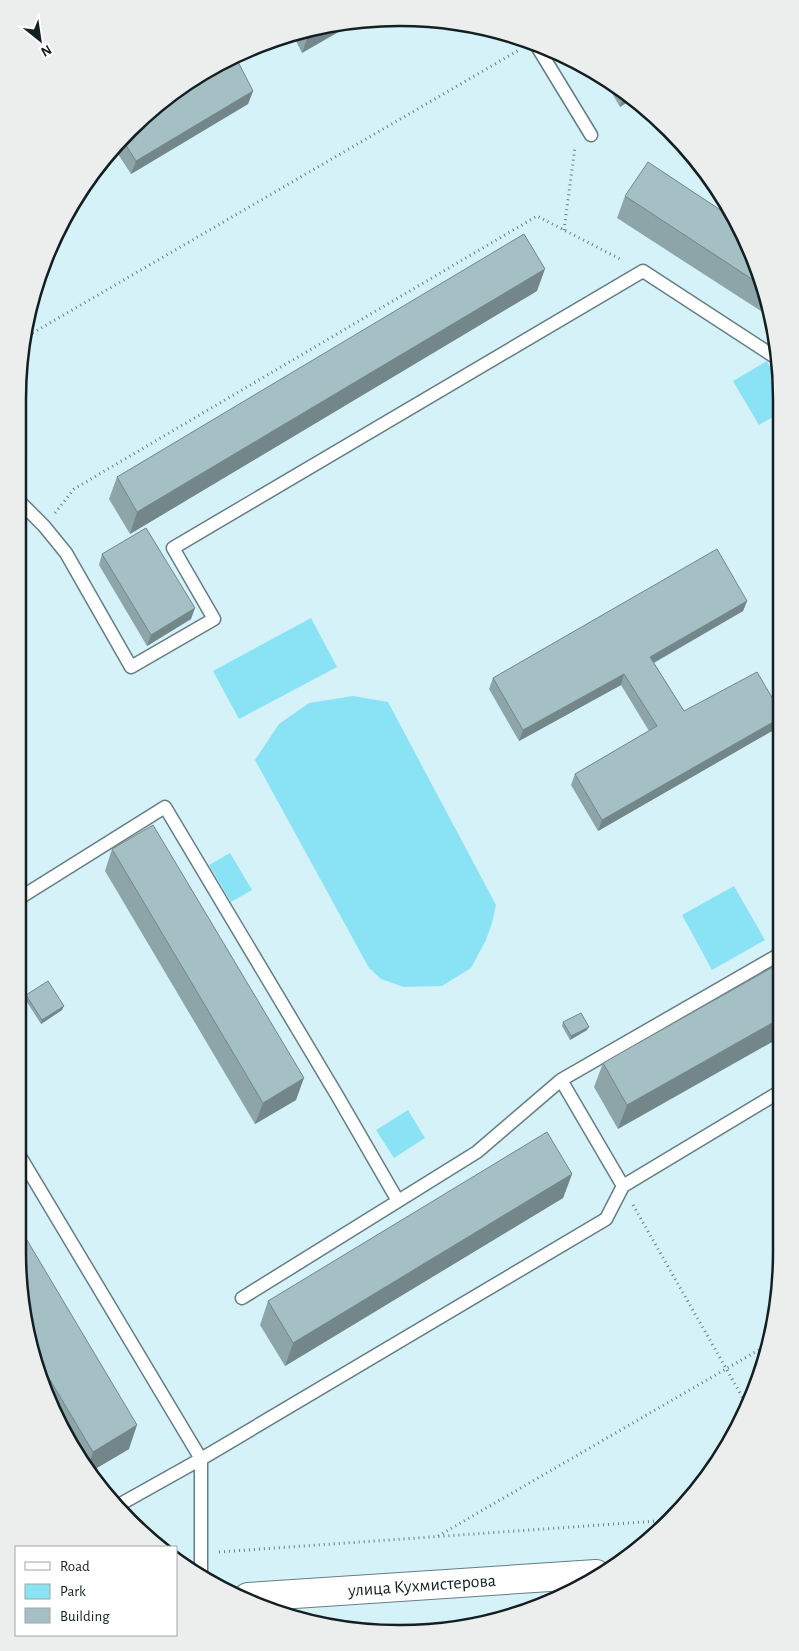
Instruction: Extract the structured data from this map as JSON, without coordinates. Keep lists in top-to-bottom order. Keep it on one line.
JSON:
{"streets":{"main road":["улица Кухмистерова"]},"legend":["Road","Park","Building"],"north":"bottom right"}
